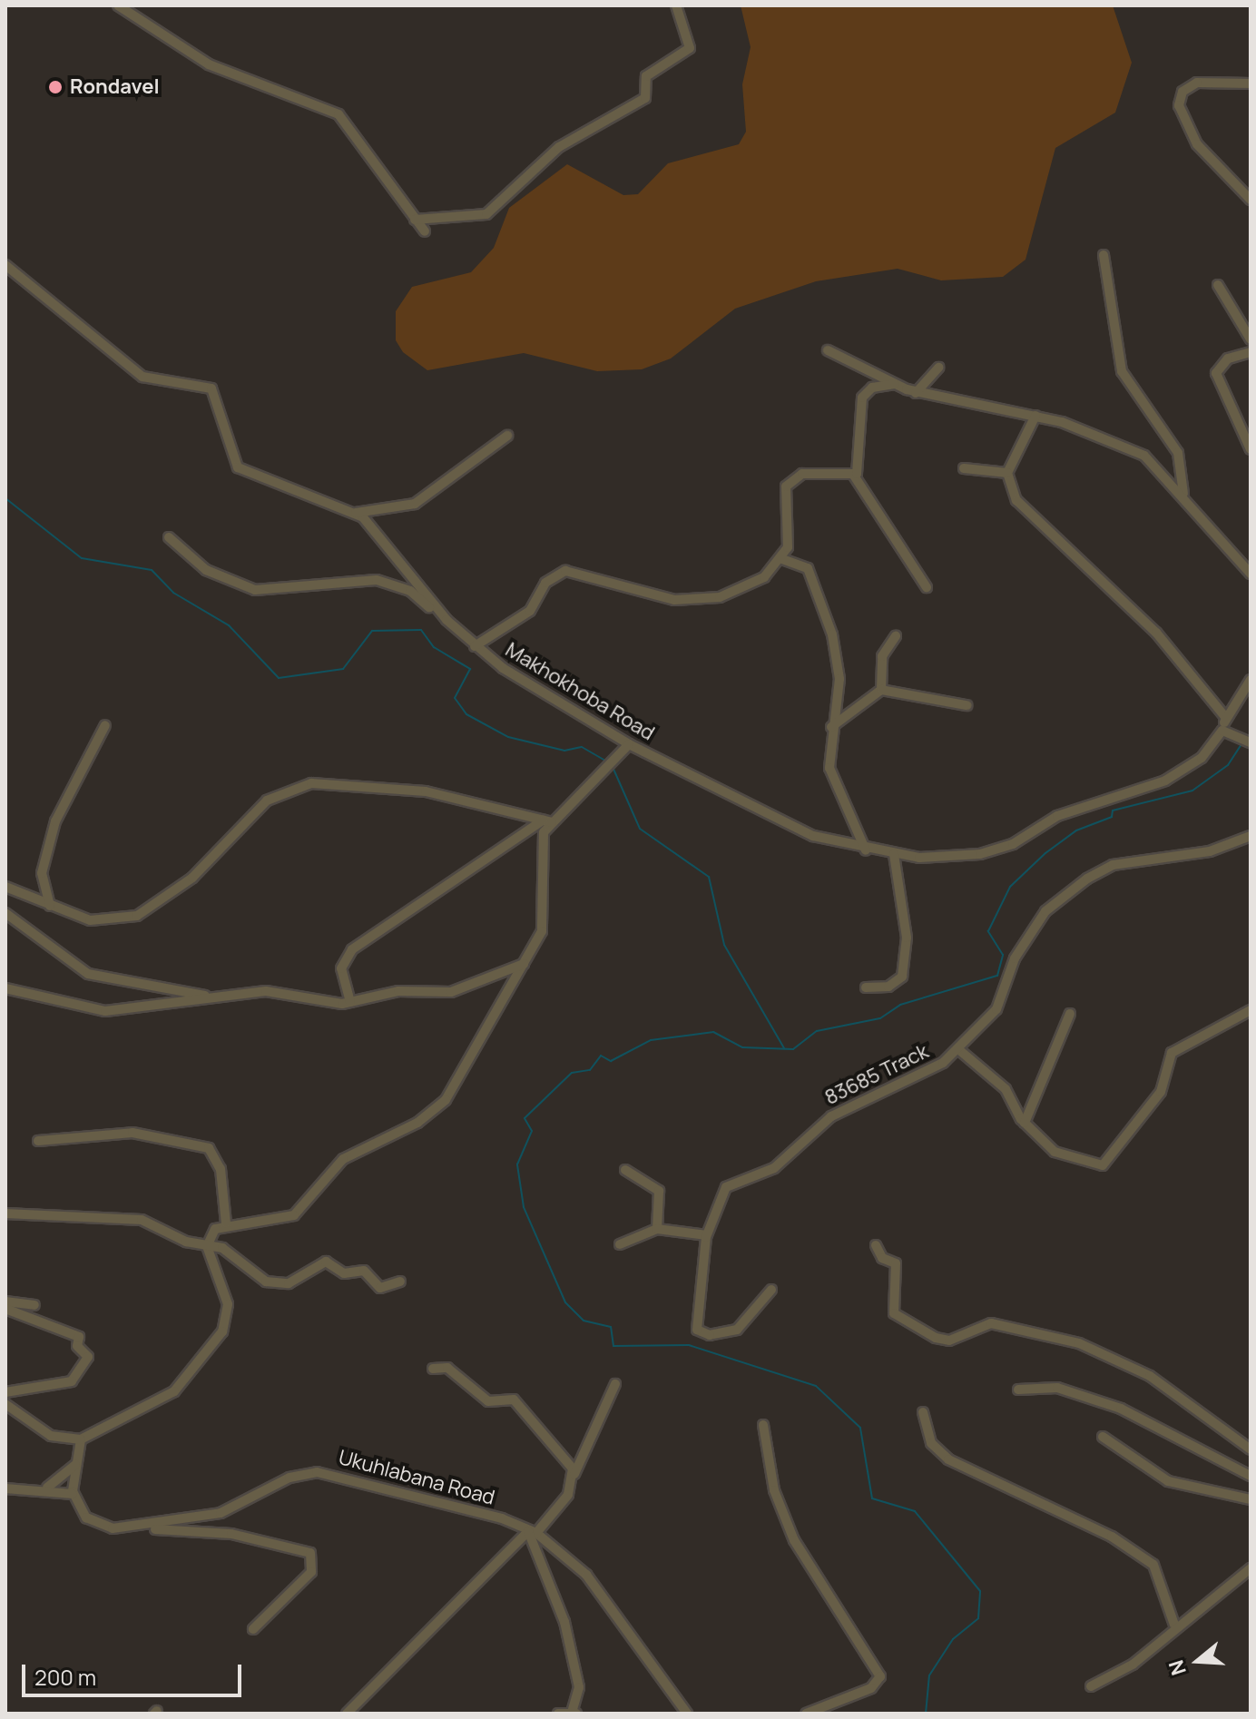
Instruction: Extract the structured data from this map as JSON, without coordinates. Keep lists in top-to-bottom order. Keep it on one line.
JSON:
{"streets":{"street":["Makhokhoba Road","83685 Track","Ukuhlabana Road"]},"places":["Rondavel"],"scale_bar":"200 m","north":"left"}
